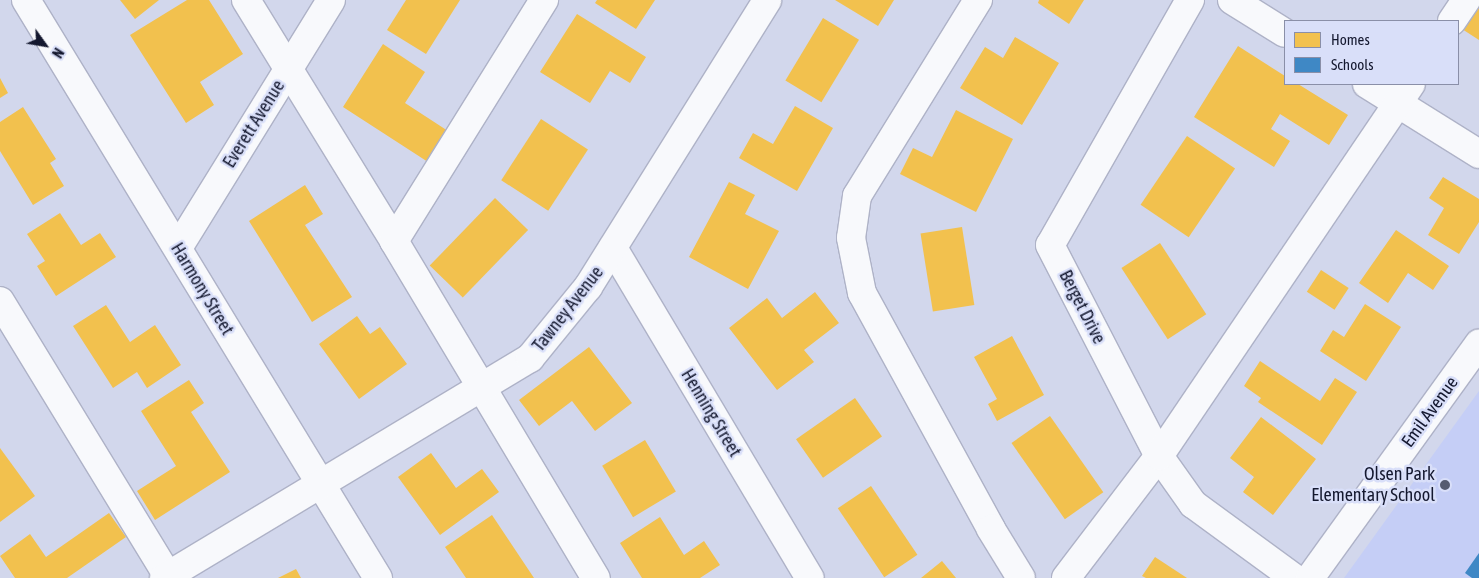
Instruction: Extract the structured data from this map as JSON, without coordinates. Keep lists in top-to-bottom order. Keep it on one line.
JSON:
{"streets":{"street":["Everett Avenue","Harmony Street","Berget Drive","Tawney Avenue","Emil Avenue","Henning Street"]},"crossings":[["Everett Avenue","Harmony Street"],["Harmony Street","Tawney Avenue"],["Tawney Avenue","Henning Street"]],"places":["Olsen Park Elementary School"],"legend":["Homes","Schools"],"north":"bottom right"}
